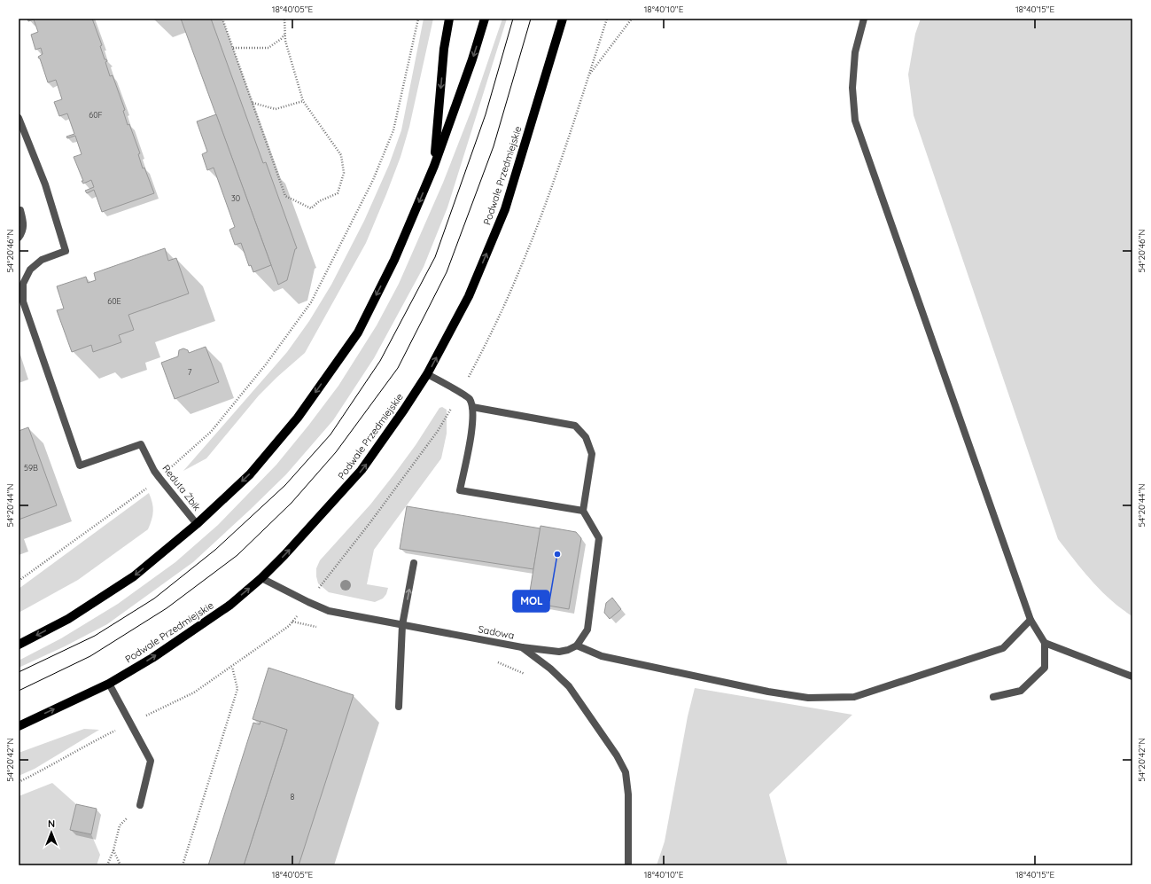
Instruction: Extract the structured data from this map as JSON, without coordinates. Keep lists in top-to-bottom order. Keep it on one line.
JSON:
{"streets":{"main road":["Podwale Przedmiejskie"],"street":["Reduta Żbik","Sadowa"]},"crossings":[["Podwale Przedmiejskie","Sadowa"]],"places":["MOL"],"house_numbers":["60F","30","60E","7","59B","8"],"north":"top","coordinates":["18°40'05\"E","18°40'10\"E","18°40'15\"E","54°20'46\"N","54°20'44\"N","54°20'42\"N"]}
